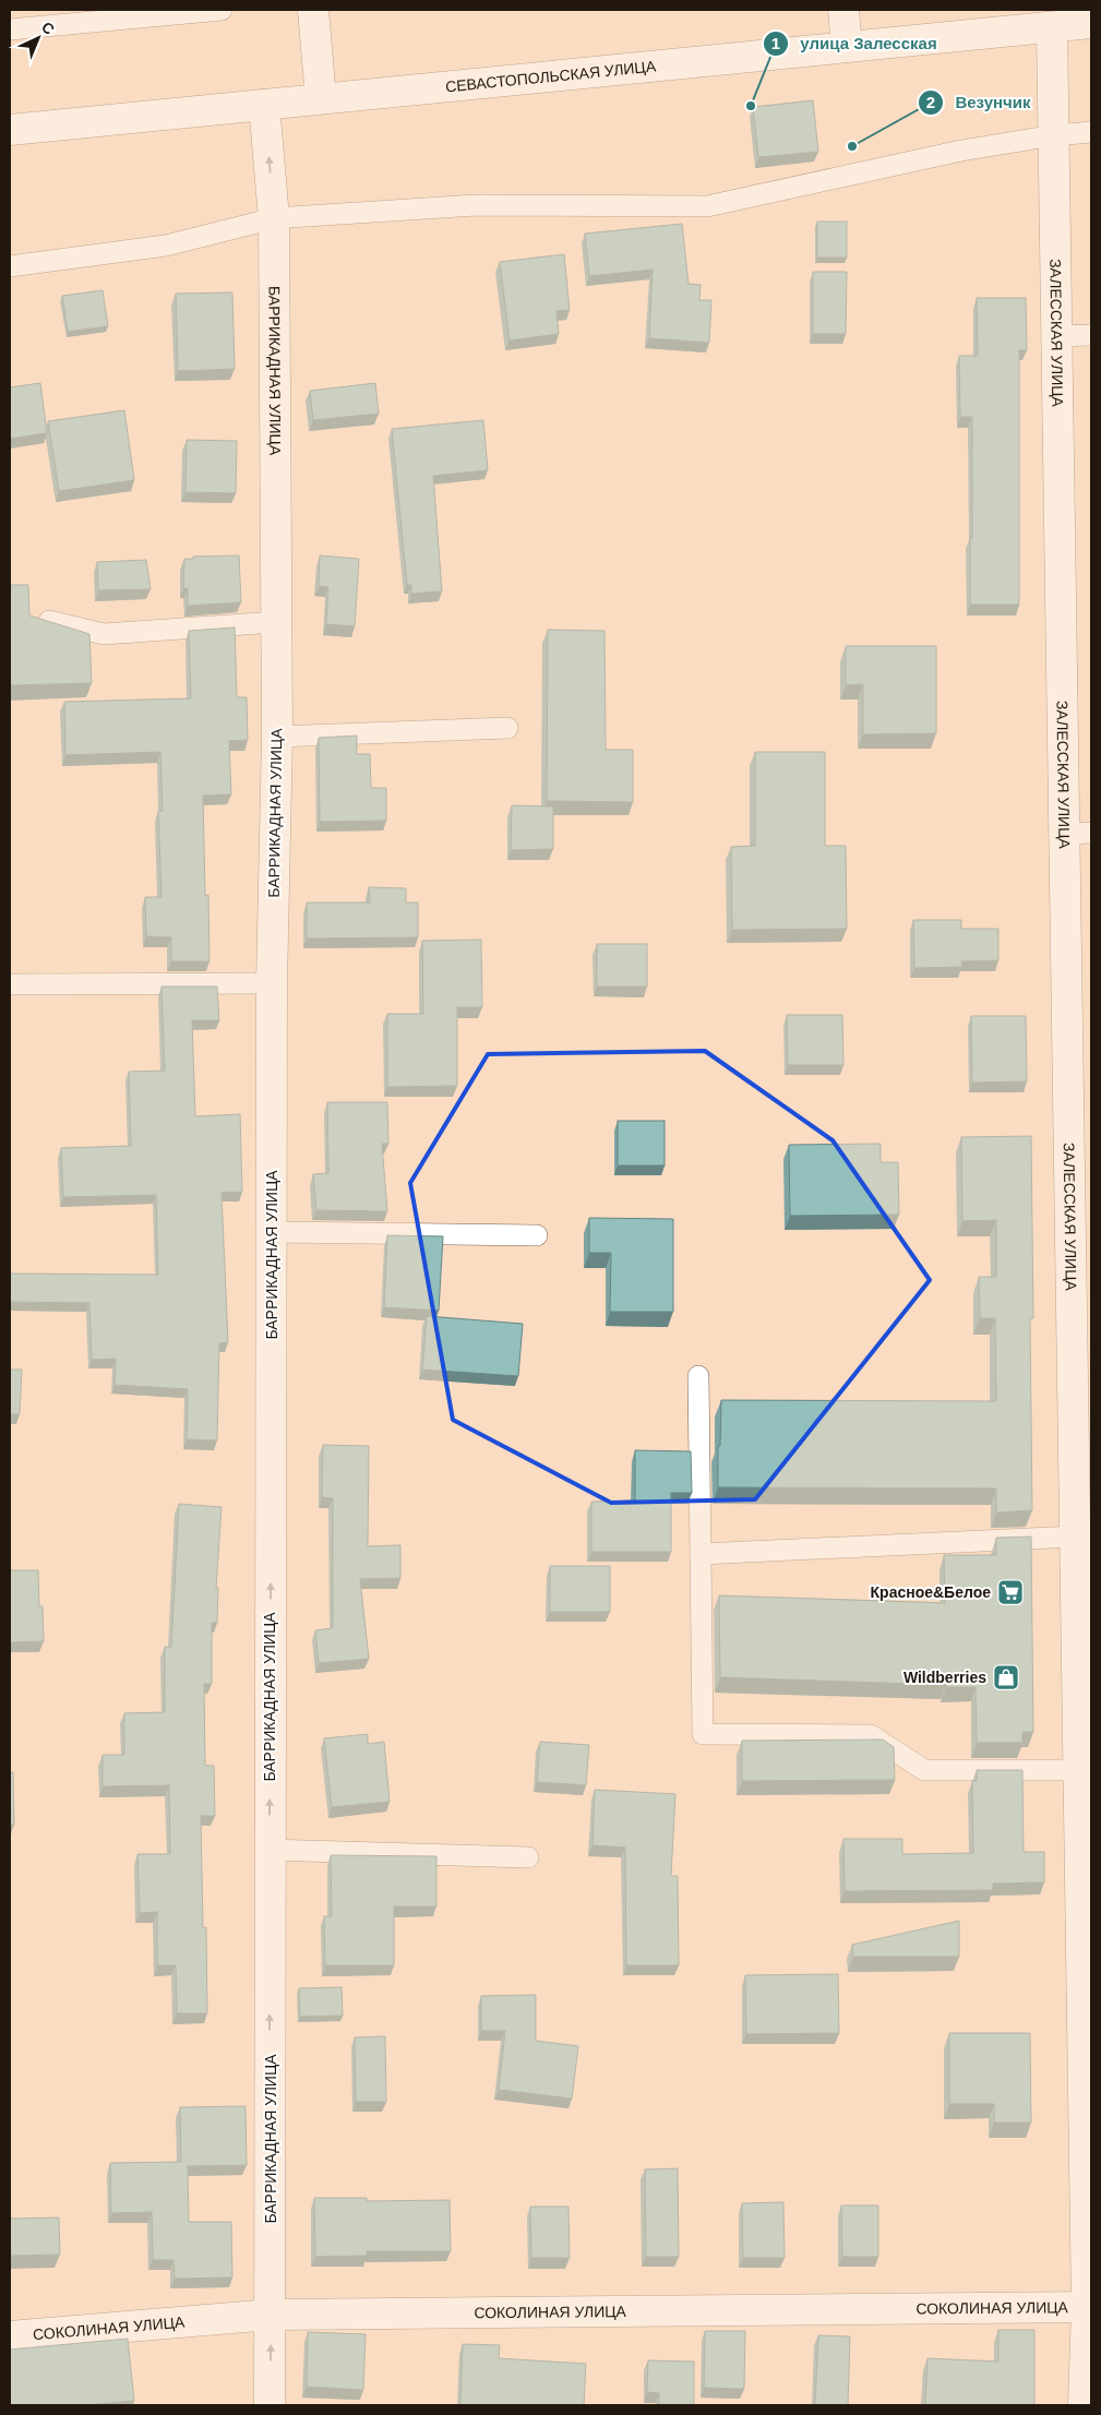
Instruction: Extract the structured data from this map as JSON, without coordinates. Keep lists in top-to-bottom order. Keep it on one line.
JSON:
{"streets":{"street":["СЕВАСТОПОЛЬСКАЯ УЛИЦА","ЗАЛЕССКАЯ УЛИЦА","БАРРИКАДНАЯ УЛИЦА","СОКОЛИНАЯ УЛИЦА"]},"crossings":[["СЕВАСТОПОЛЬСКАЯ УЛИЦА","ЗАЛЕССКАЯ УЛИЦА"],["СЕВАСТОПОЛЬСКАЯ УЛИЦА","БАРРИКАДНАЯ УЛИЦА"],["ЗАЛЕССКАЯ УЛИЦА","СОКОЛИНАЯ УЛИЦА"],["БАРРИКАДНАЯ УЛИЦА","СОКОЛИНАЯ УЛИЦА"]],"one_way":["БАРРИКАДНАЯ УЛИЦА"],"places":{"other":["улица Залесская","Везунчик"],"supermarket":["Красное&Белое"],"shop":["Wildberries"]},"north":"top right"}
